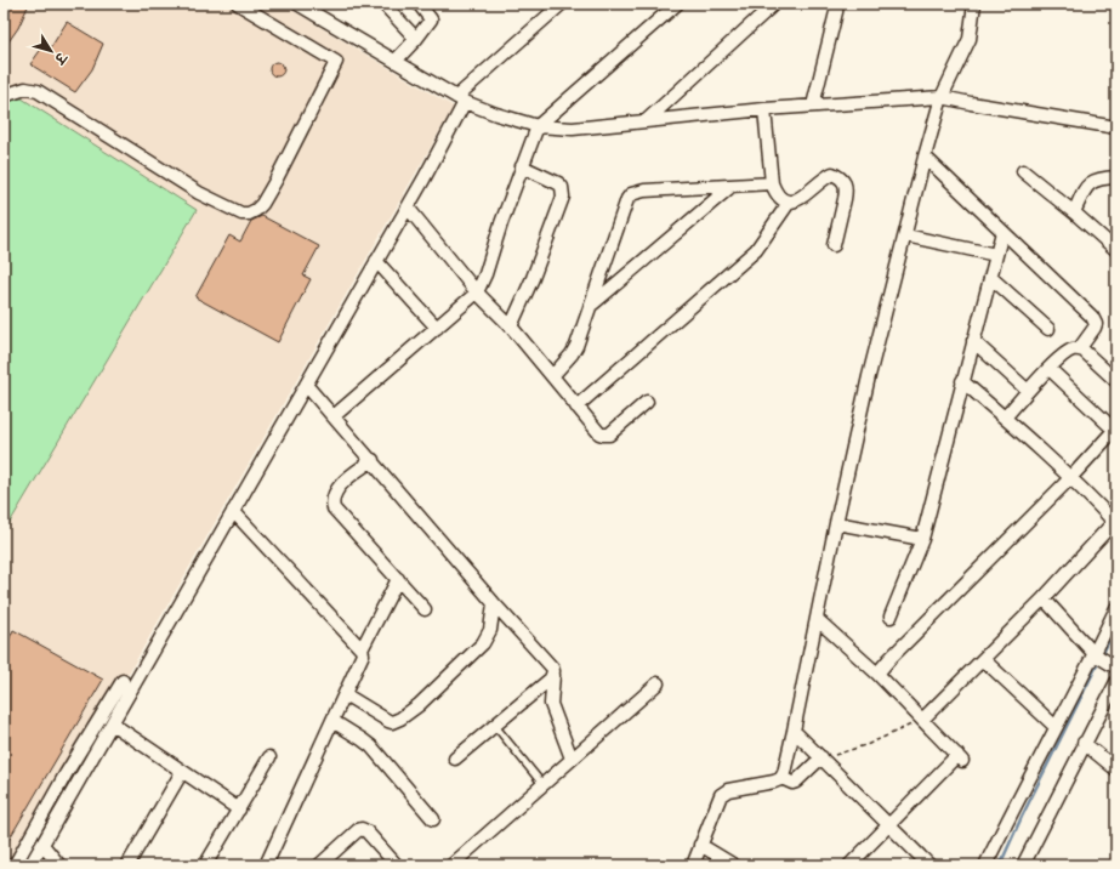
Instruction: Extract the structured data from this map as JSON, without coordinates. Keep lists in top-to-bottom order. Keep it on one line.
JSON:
{"north":"bottom right"}
